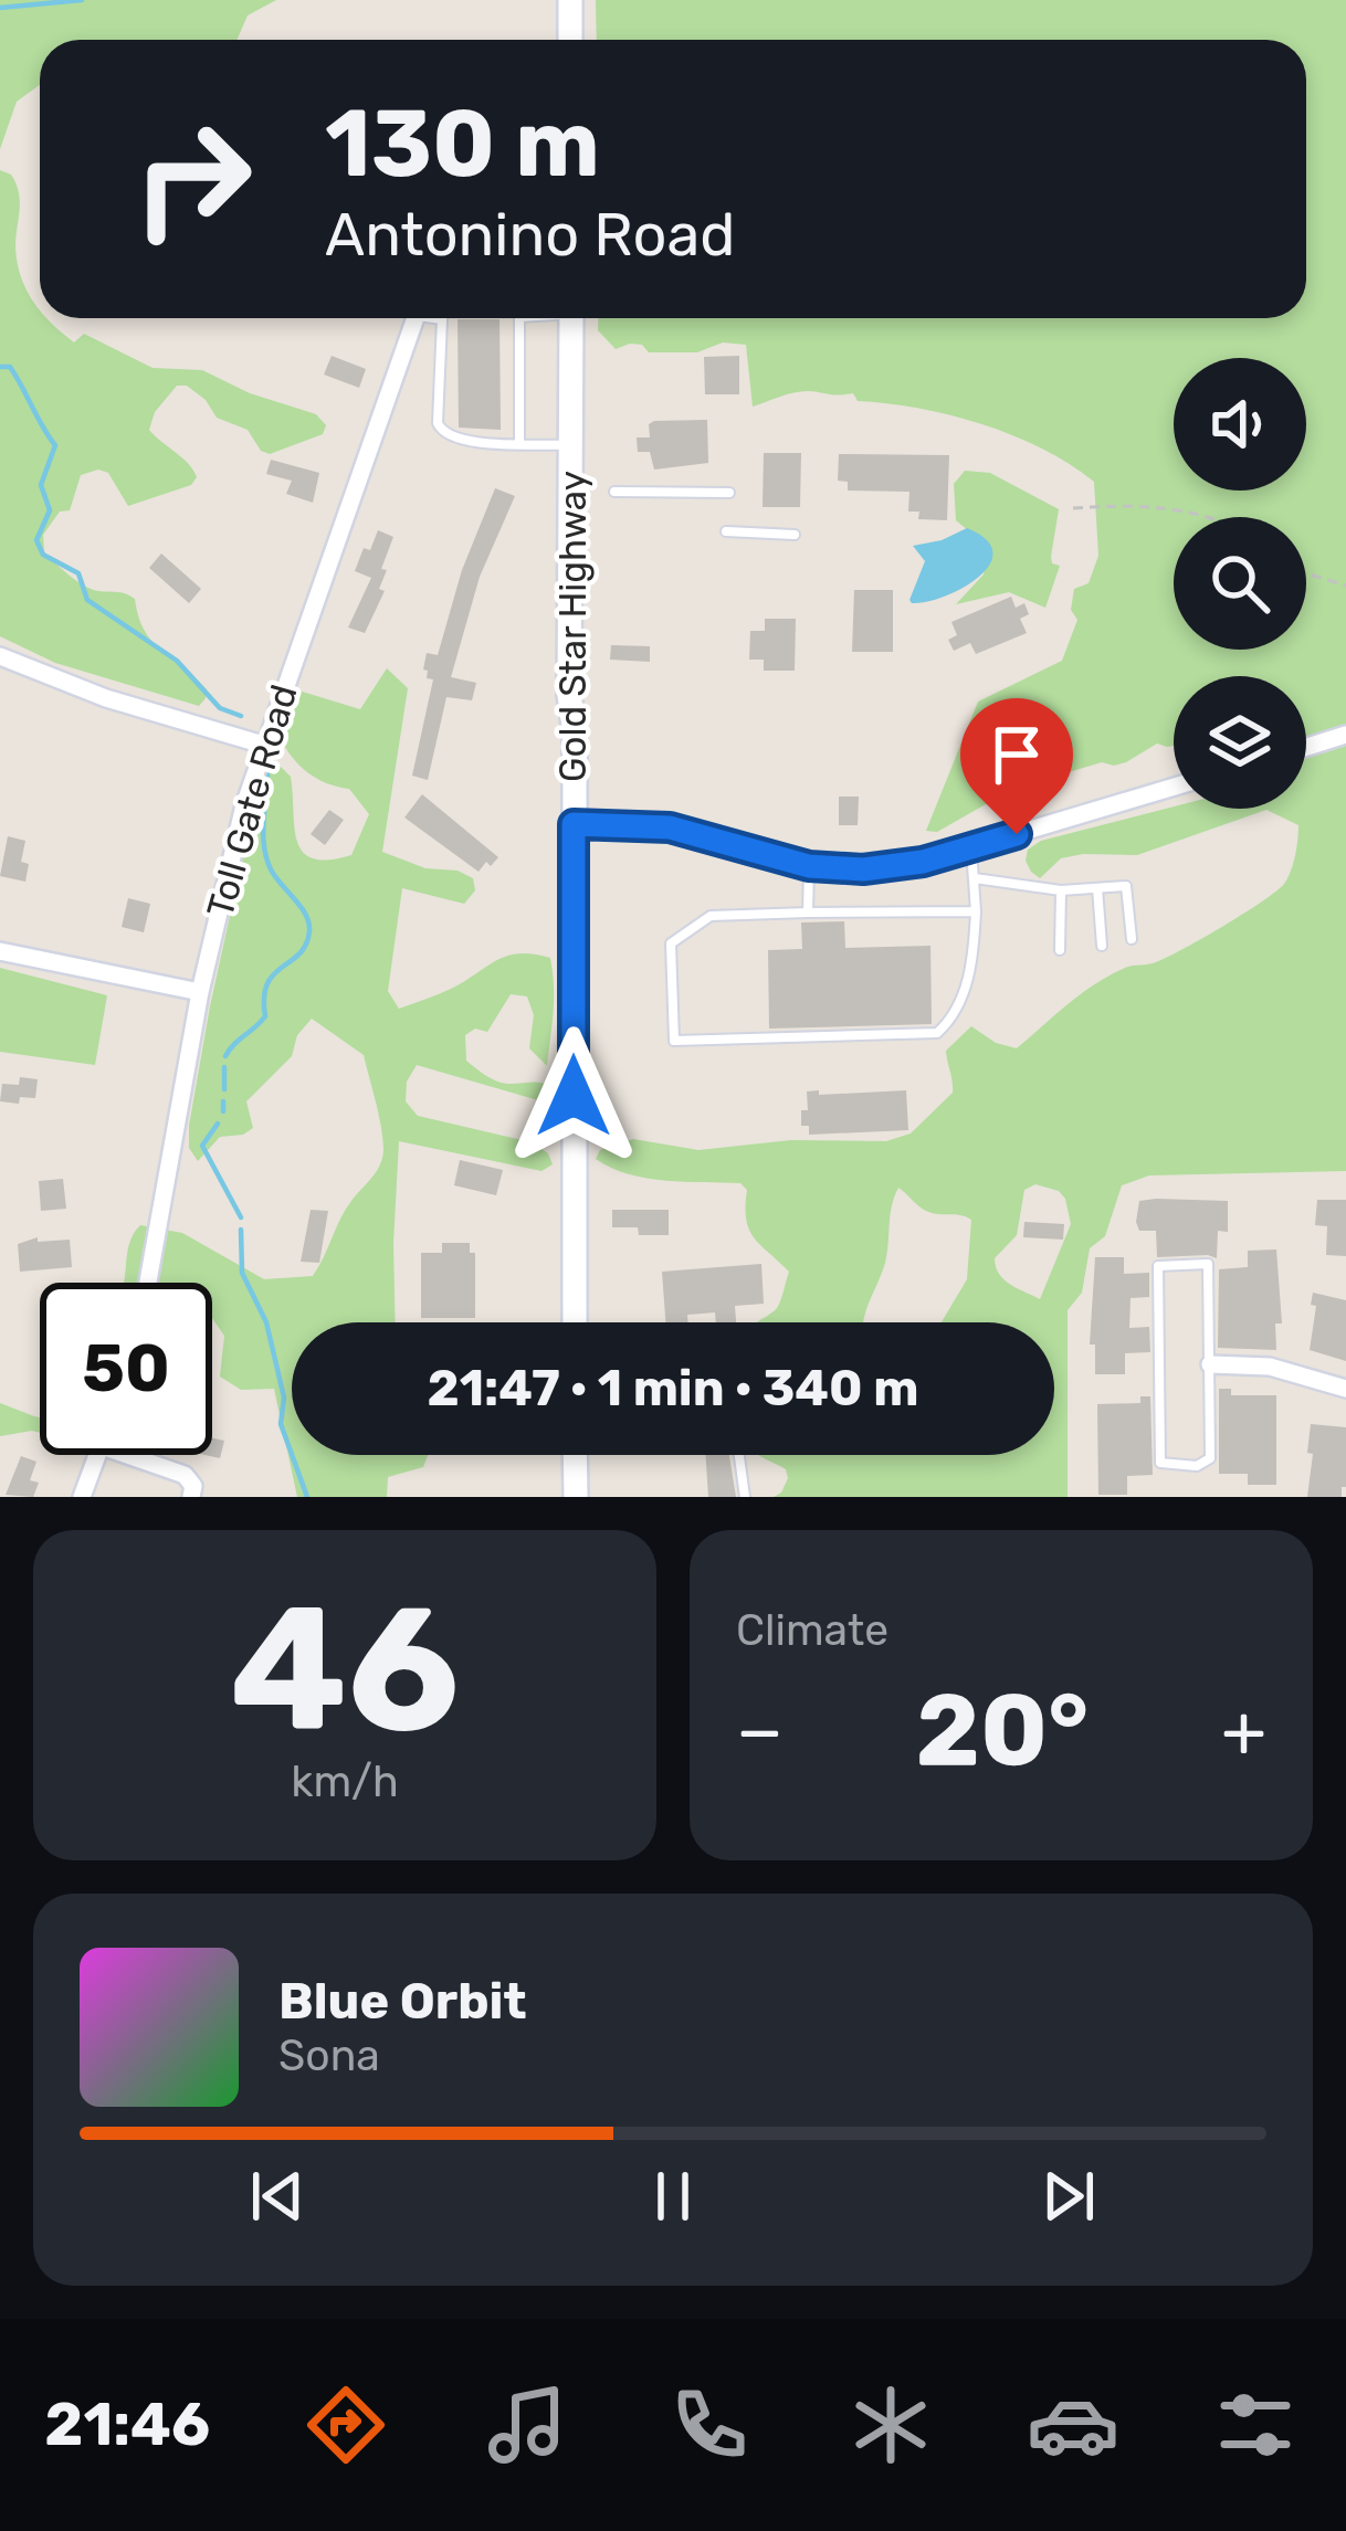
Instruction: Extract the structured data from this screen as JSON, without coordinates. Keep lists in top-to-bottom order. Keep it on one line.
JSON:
{"streets":{"main road":["Gold Star Highway"],"street":["Toll Gate Road"]},"page":{"turn":["130 m","Antonino Road"],"limit":"50","trip":"21:47 · 1 min · 340 m","tile":[["46","km/h"],"Climate"],"heat":["−","20°","+"],"song":["Blue Orbit","Sona"],"tabs":"21:46"}}
